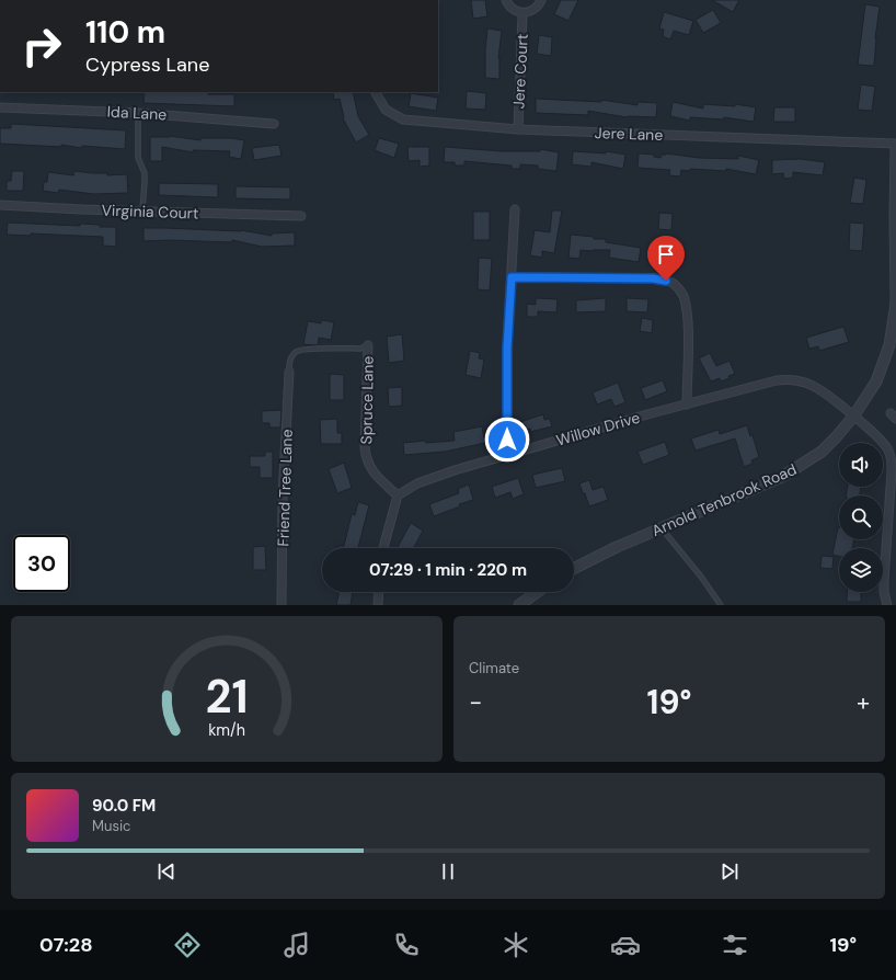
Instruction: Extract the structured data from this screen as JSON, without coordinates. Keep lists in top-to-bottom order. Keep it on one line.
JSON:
{"streets":{"street":["Jere Court","Ida Lane","Jere Lane","Virginia Court","Spruce Lane","Willow Drive","Friend Tree Lane","Arnold Tenbrook Road"]},"crossings":[["Jere Court","Jere Lane"],["Spruce Lane","Willow Drive"],["Willow Drive","Arnold Tenbrook Road"]],"page":{"turn":["110 m","Cypress Lane"],"limit":"30","trip":"07:29 · 1 min · 220 m","tile":"Climate","heat":["−","19°","+"],"song":["90.0 FM","Music"],"tabs":["07:28","19°"],"gauge":["21","km/h"]}}
